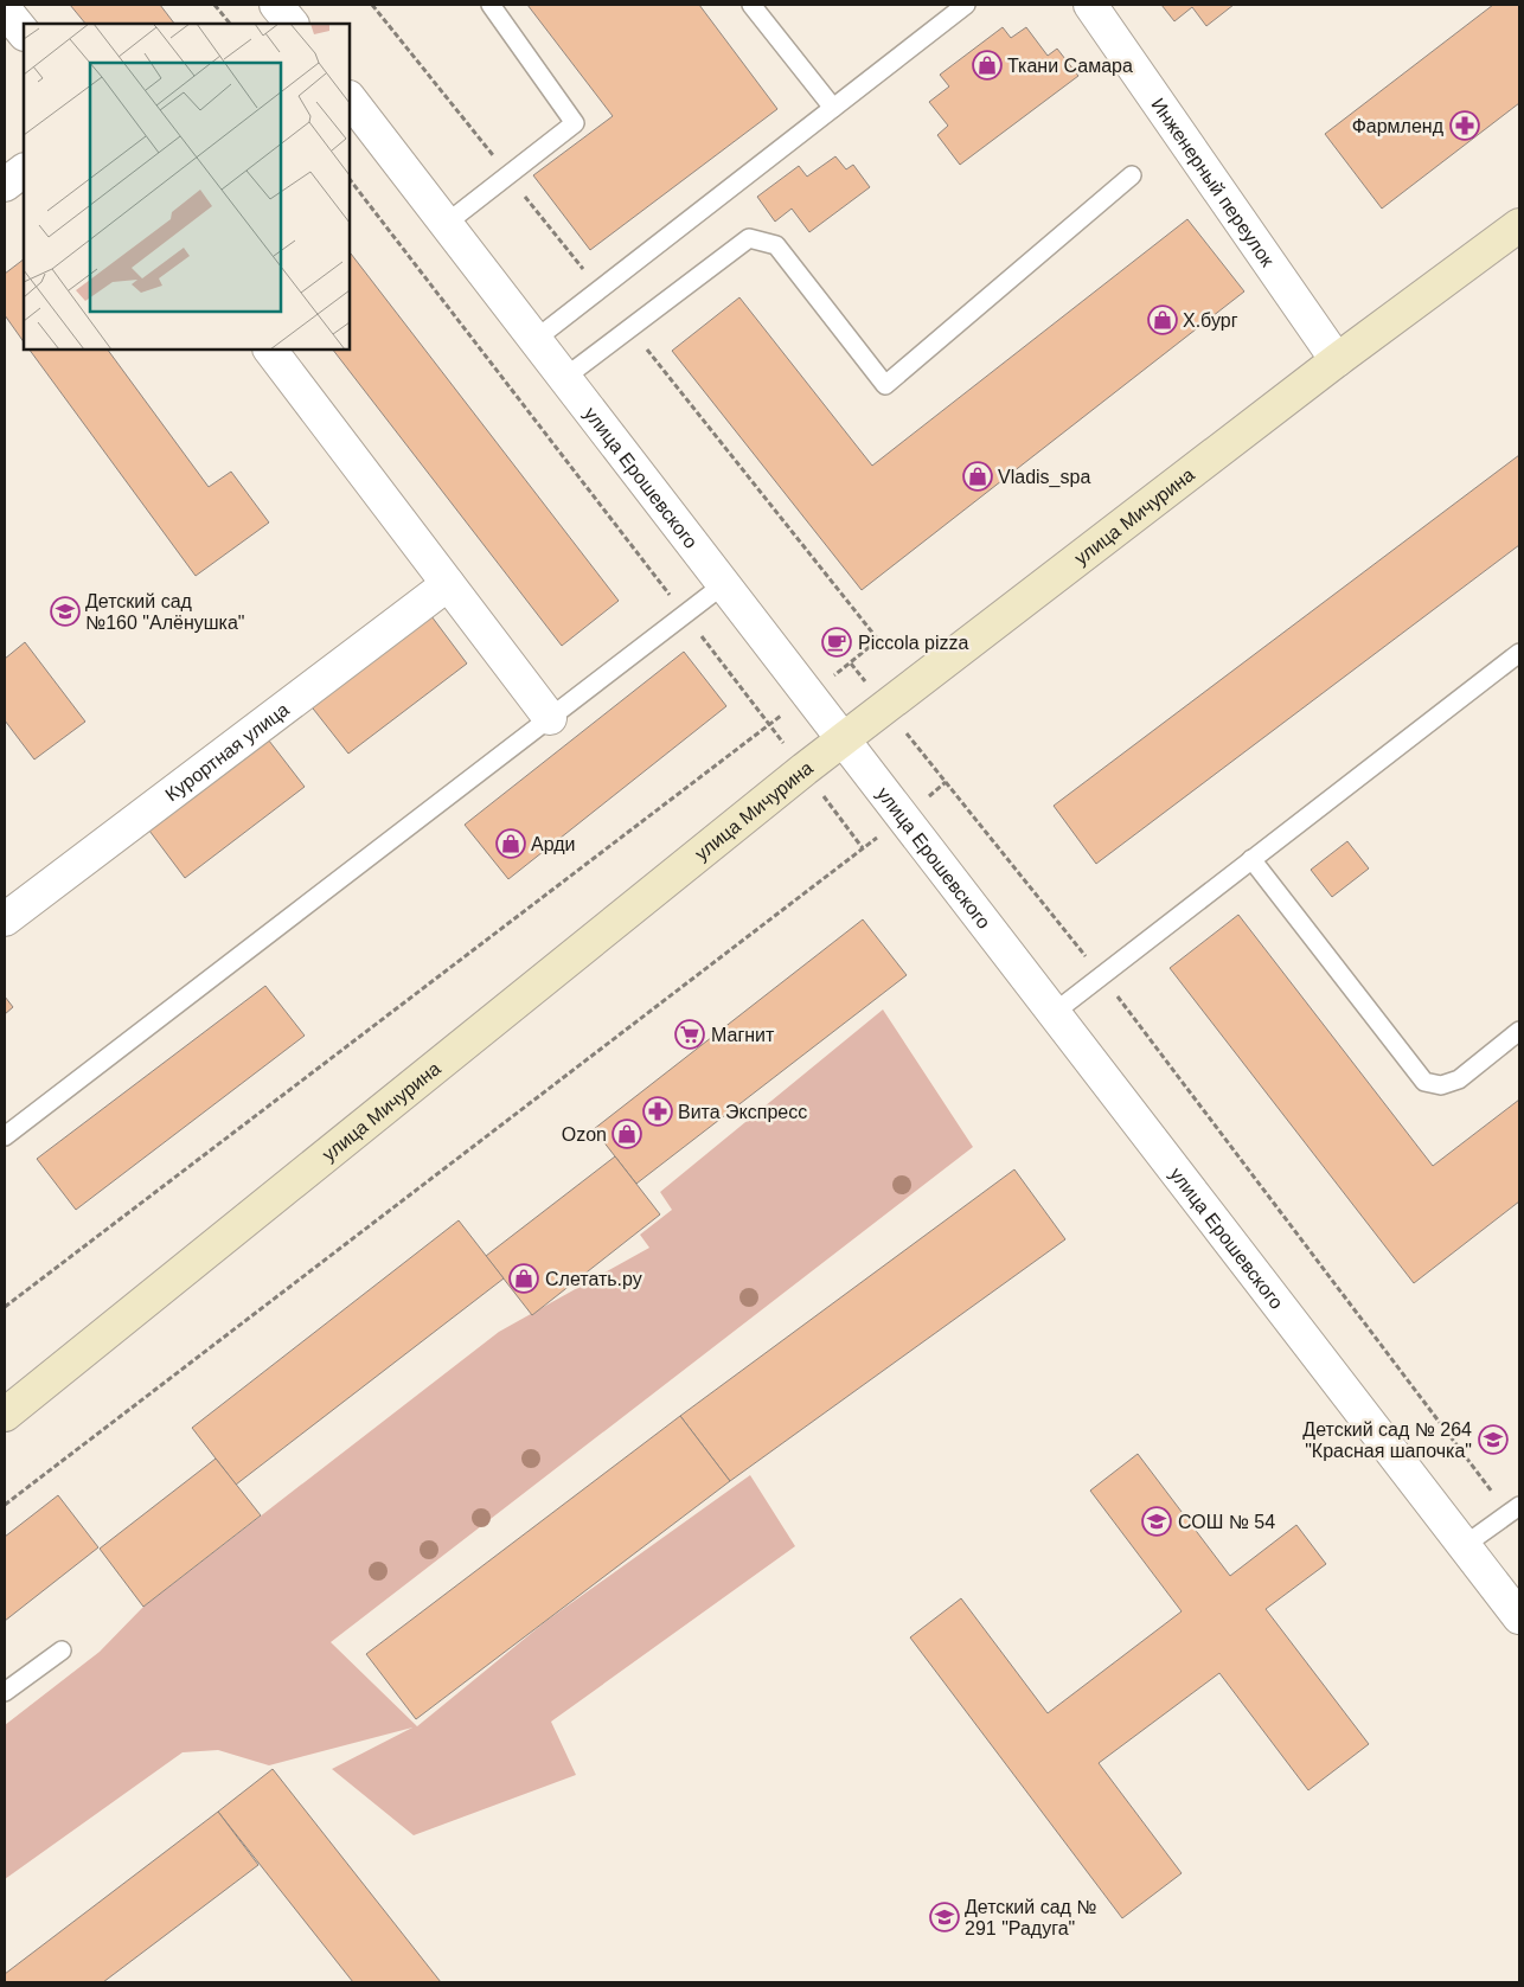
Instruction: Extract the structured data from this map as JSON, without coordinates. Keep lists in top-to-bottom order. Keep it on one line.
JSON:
{"streets":{"main road":["улица Мичурина"],"street":["Инженерный переулок","улица Ерошевского","Курортная улица"]},"crossings":[["Инженерный переулок","улица Мичурина"],["улица Ерошевского","улица Мичурина"]],"places":{"shop":["Ткани Самара","Х.бург","Vladis_spa","Арди","Ozon","Слетать.ру"],"pharmacy":["Фармленд","Вита Экспресс"],"school or university":["Детский сад №160 \"Алёнушка\"","Детский сад № 264 \"Красная шапочка\"","СОШ № 54","Детский сад № 291 \"Радуга\""],"cafe":["Piccola pizza"],"supermarket":["Магнит"]}}
